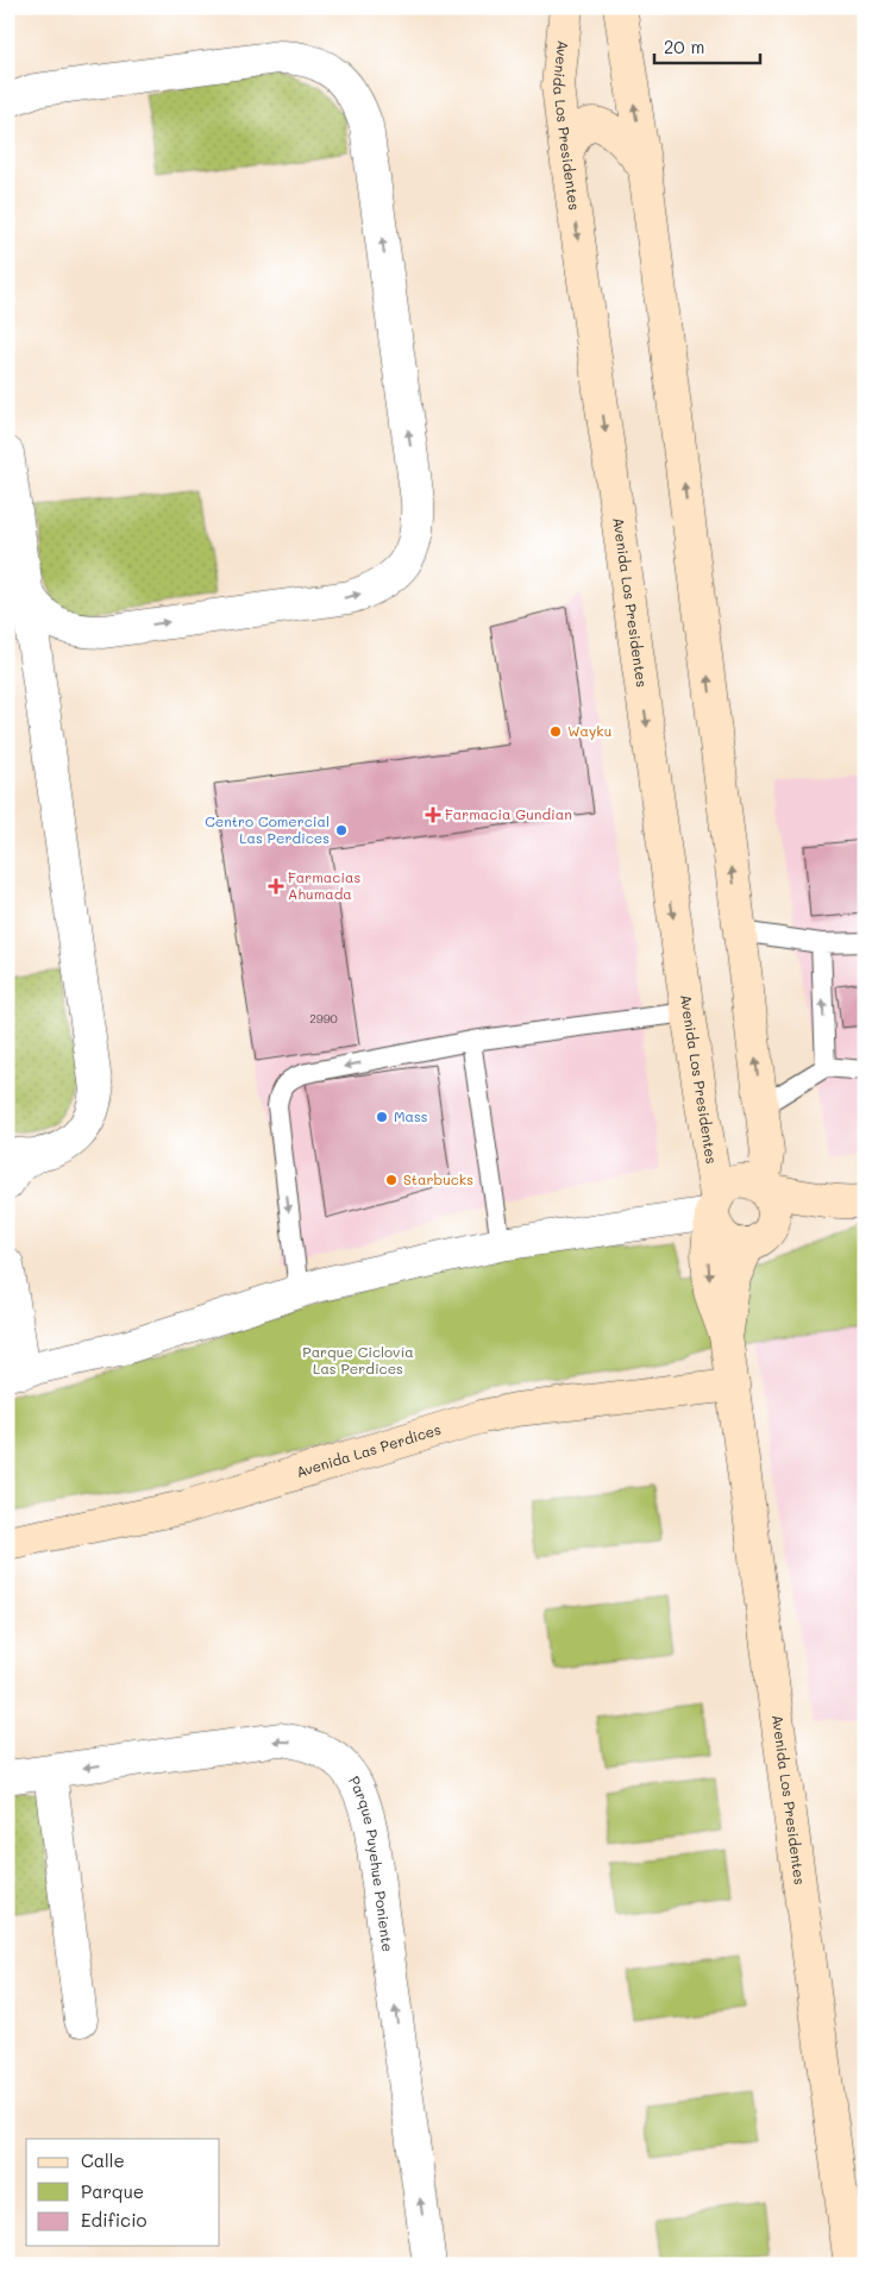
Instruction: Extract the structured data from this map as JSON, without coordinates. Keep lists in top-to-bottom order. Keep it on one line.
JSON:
{"streets":{"street":["Avenida Los Presidentes","Avenida Las Perdices","Parque Puyehue Poniente"]},"crossings":[["Avenida Los Presidentes","Avenida Las Perdices"]],"parks":["Parque Ciclovía Las Perdices"],"places":{"other":["Wayku","Centro Comercial Las Perdices","Mass","Starbucks"],"health":["Farmacia Gundian","Farmacias Ahumada"]},"house_numbers":["2990"],"legend":["Calle","Parque","Edificio"],"scale_bar":"20 m"}
